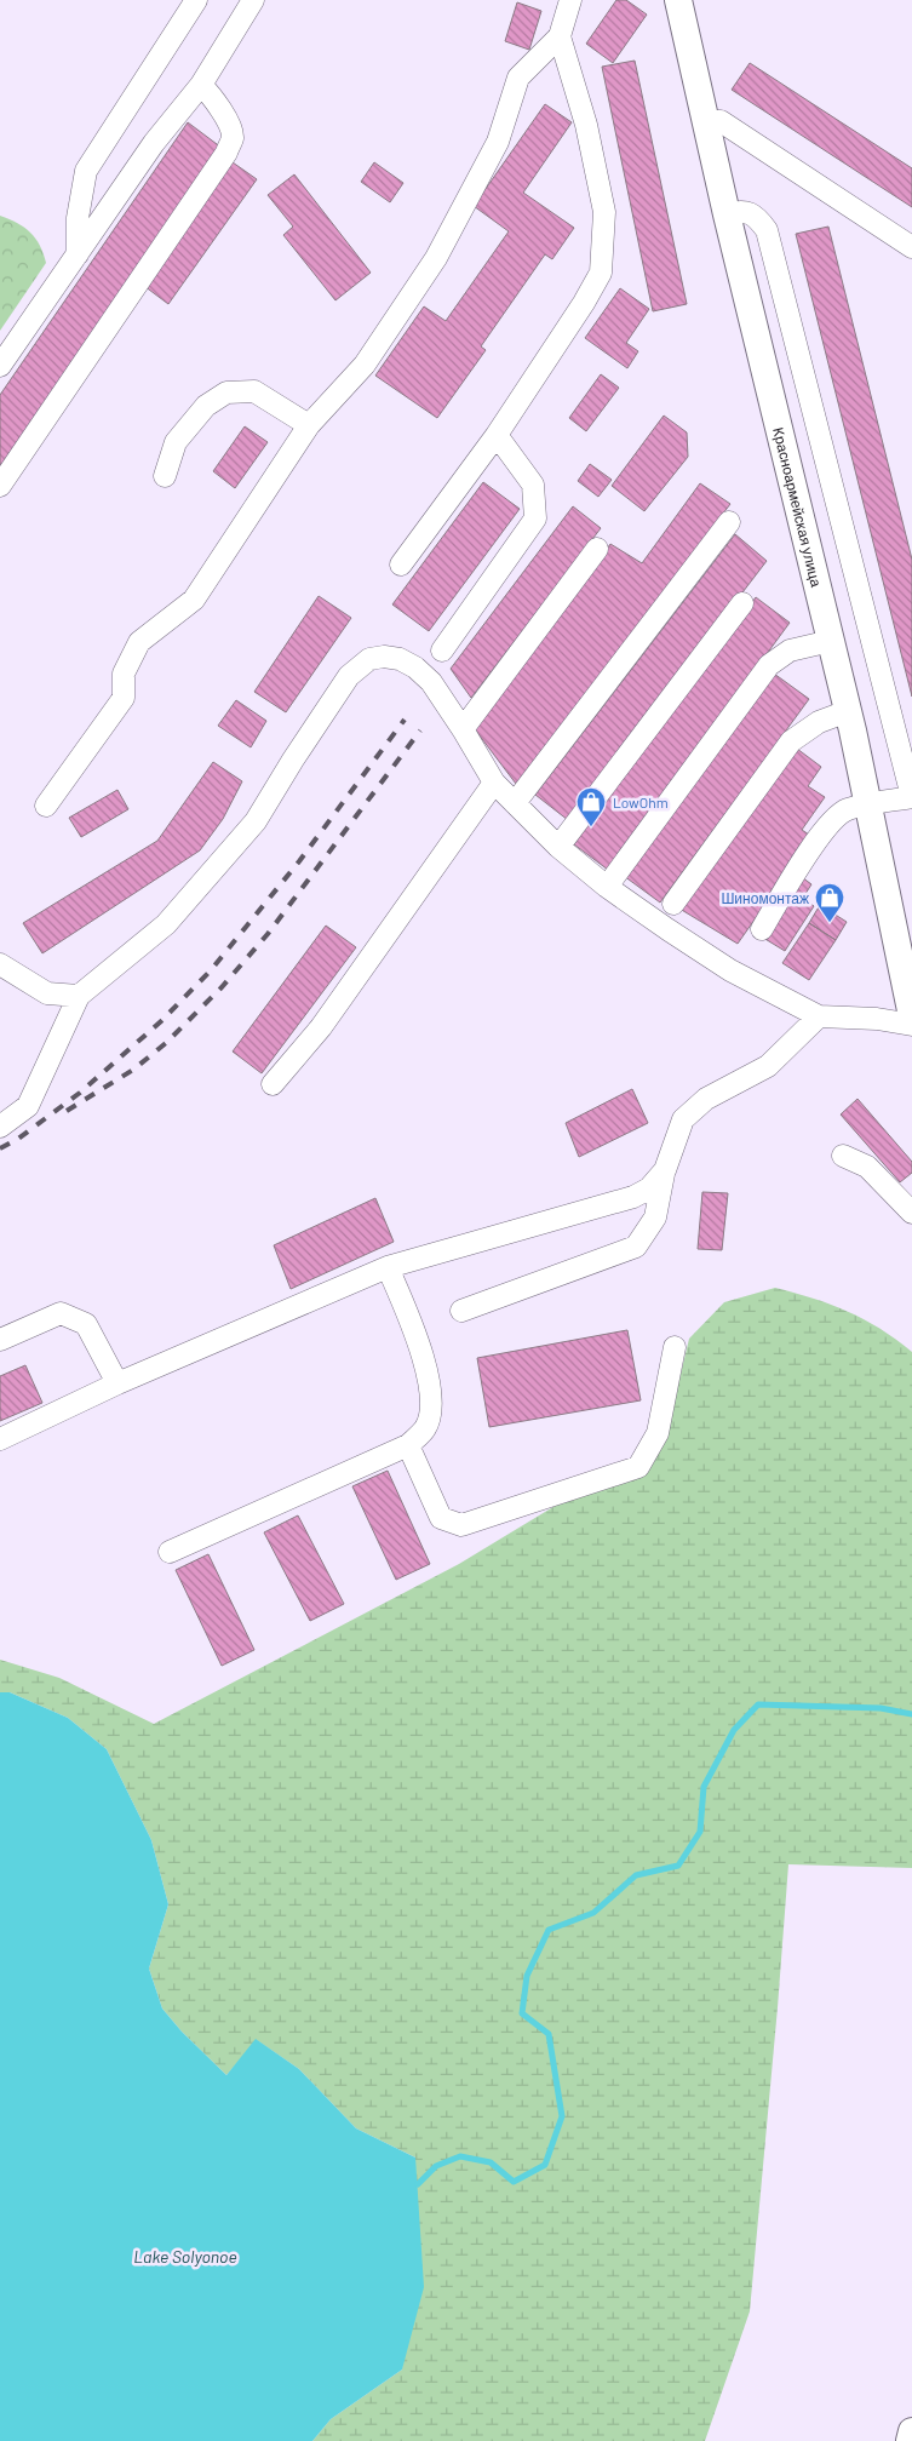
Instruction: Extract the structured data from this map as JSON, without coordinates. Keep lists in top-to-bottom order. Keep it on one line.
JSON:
{"streets":{"main road":["Красноармейская улица"]},"water":["Lake Solyonoe"],"places":{"shop":["LowOhm","Шиномонтаж"]}}
